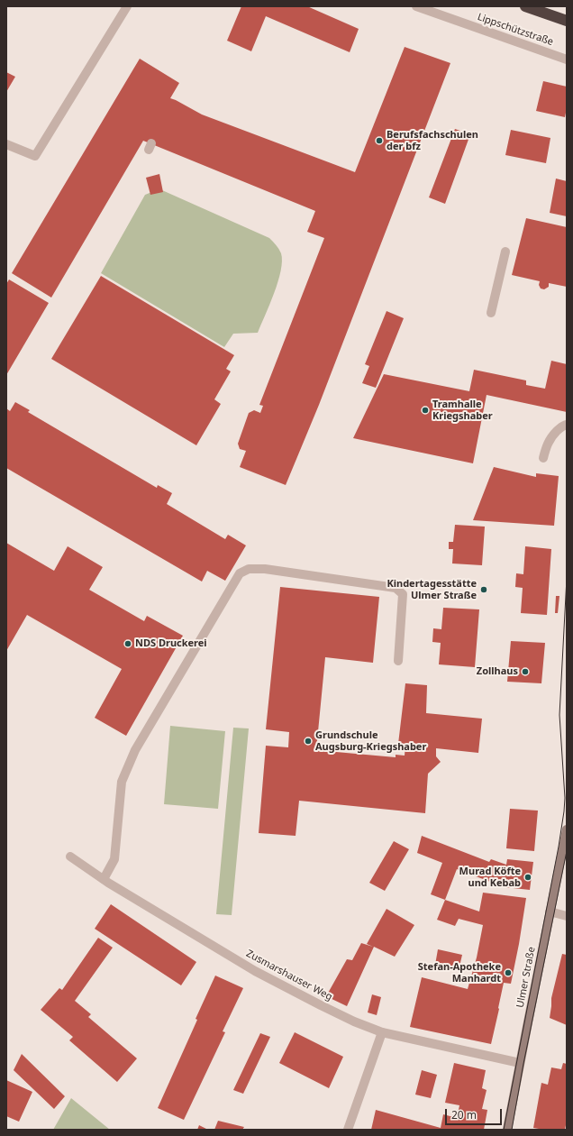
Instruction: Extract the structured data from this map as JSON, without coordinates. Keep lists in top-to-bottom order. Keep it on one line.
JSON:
{"streets":{"street":["Lippschützstraße","Zusmarshauser Weg","Ulmer Straße"]},"crossings":[["Zusmarshauser Weg","Ulmer Straße"]],"places":["Berufsfachschulen der bfz","Tramhalle Kriegshaber","Kindertagesstätte Ulmer Straße","NDS Druckerei","Zollhaus","Grundschule Augsburg-Kriegshaber","Murad Köfte und Kebab","Stefan-Apotheke Manhardt"],"scale_bar":"20 m"}
